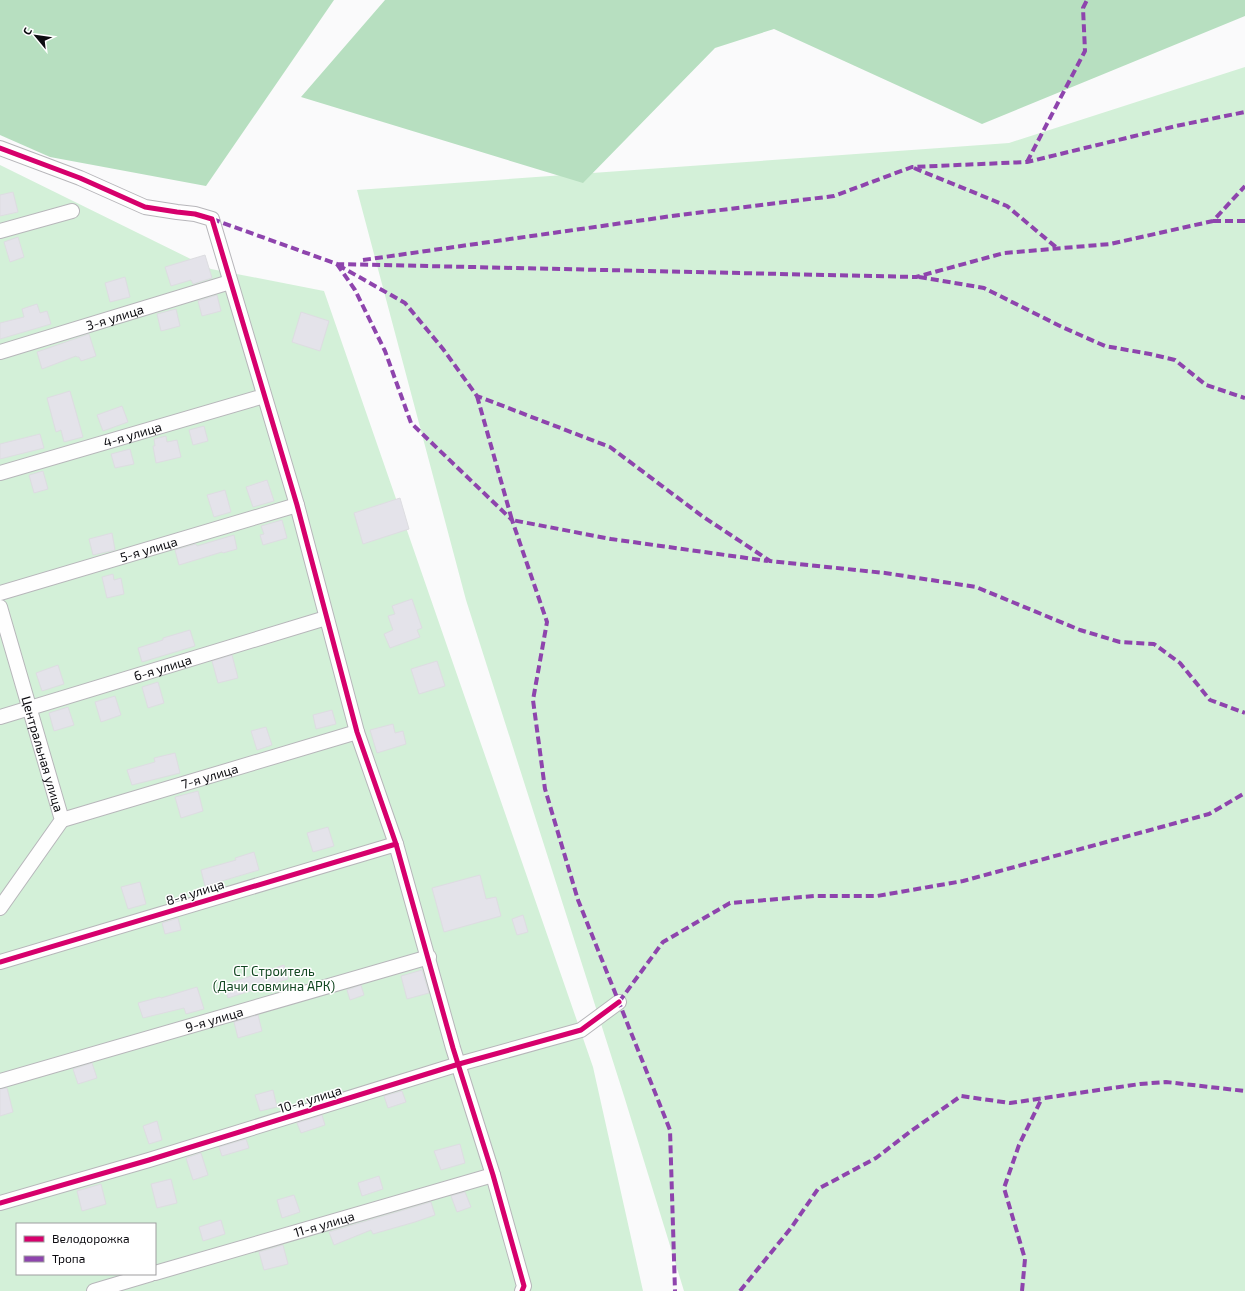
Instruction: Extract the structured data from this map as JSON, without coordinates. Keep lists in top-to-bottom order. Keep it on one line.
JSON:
{"streets":{"street":["3-я улица","4-я улица","5-я улица","6-я улица","Центральная улица","7-я улица","8-я улица","9-я улица","10-я улица","11-я улица"]},"crossings":[["6-я улица","Центральная улица"],["Центральная улица","7-я улица"]],"parks":["СТ Строитель (Дачи совмина АРК)"],"legend":["Велодорожка","Тропа"],"north":"top left"}
